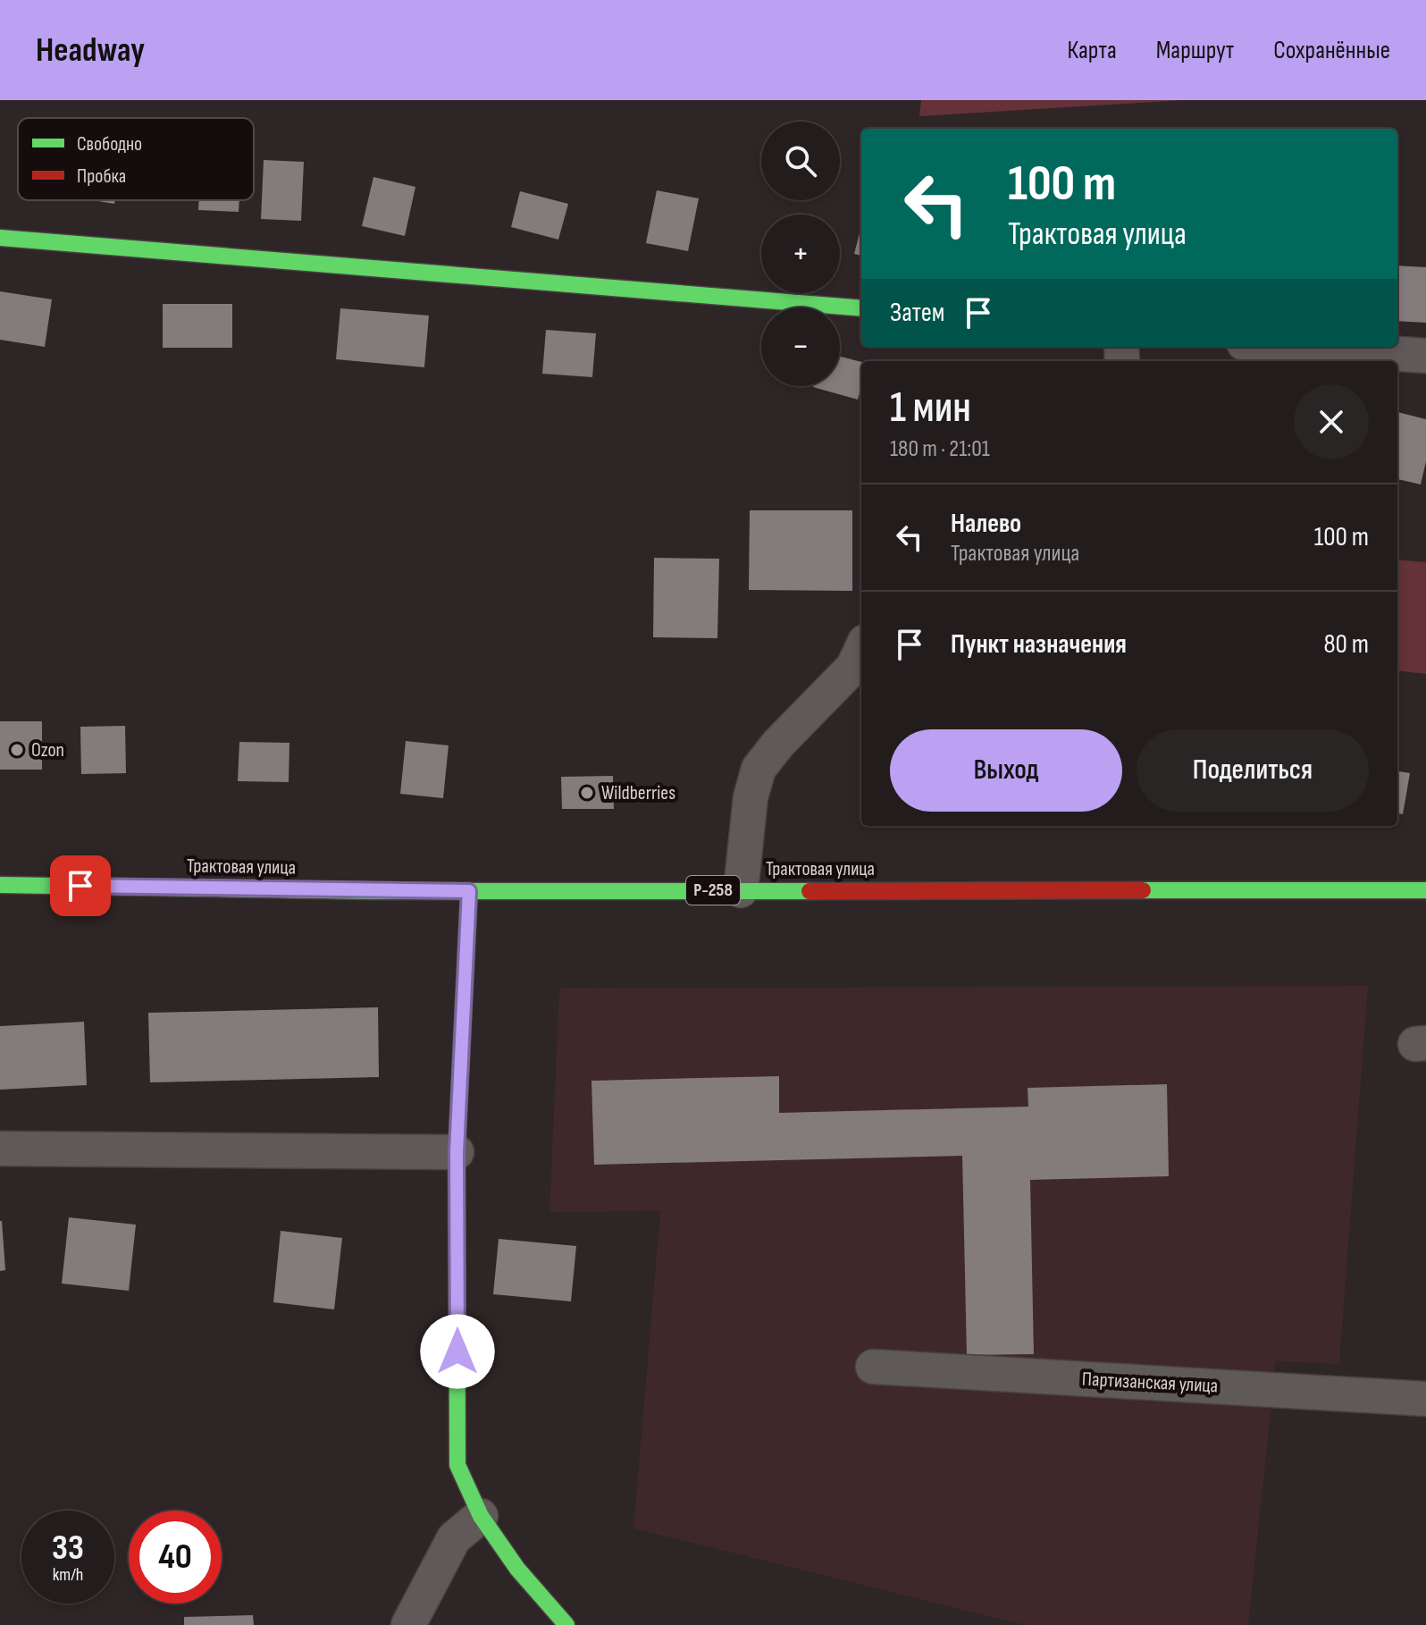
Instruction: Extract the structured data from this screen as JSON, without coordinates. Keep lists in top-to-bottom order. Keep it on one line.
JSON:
{"streets":{"main road":["Трактовая улица","Р-258"],"street":["Партизанская улица"]},"places":["Ozon","Wildberries"],"legend":["Свободно","Пробка"],"page":{"header":"Headway","nav":["Карта","Маршрут","Сохранённые"],"map_buttons":["+","−"],"turn":["100 m","Трактовая улица"],"then":"Затем","heading":["1 мин","180 m · 21:01"],"list":[{"name":"Налево","note":"Трактовая улица","value":"100 m"},{"name":"Пункт назначения","value":"80 m"}],"buttons":["Выход","Поделиться"],"speed":"33 km/h","limit":"40"}}
